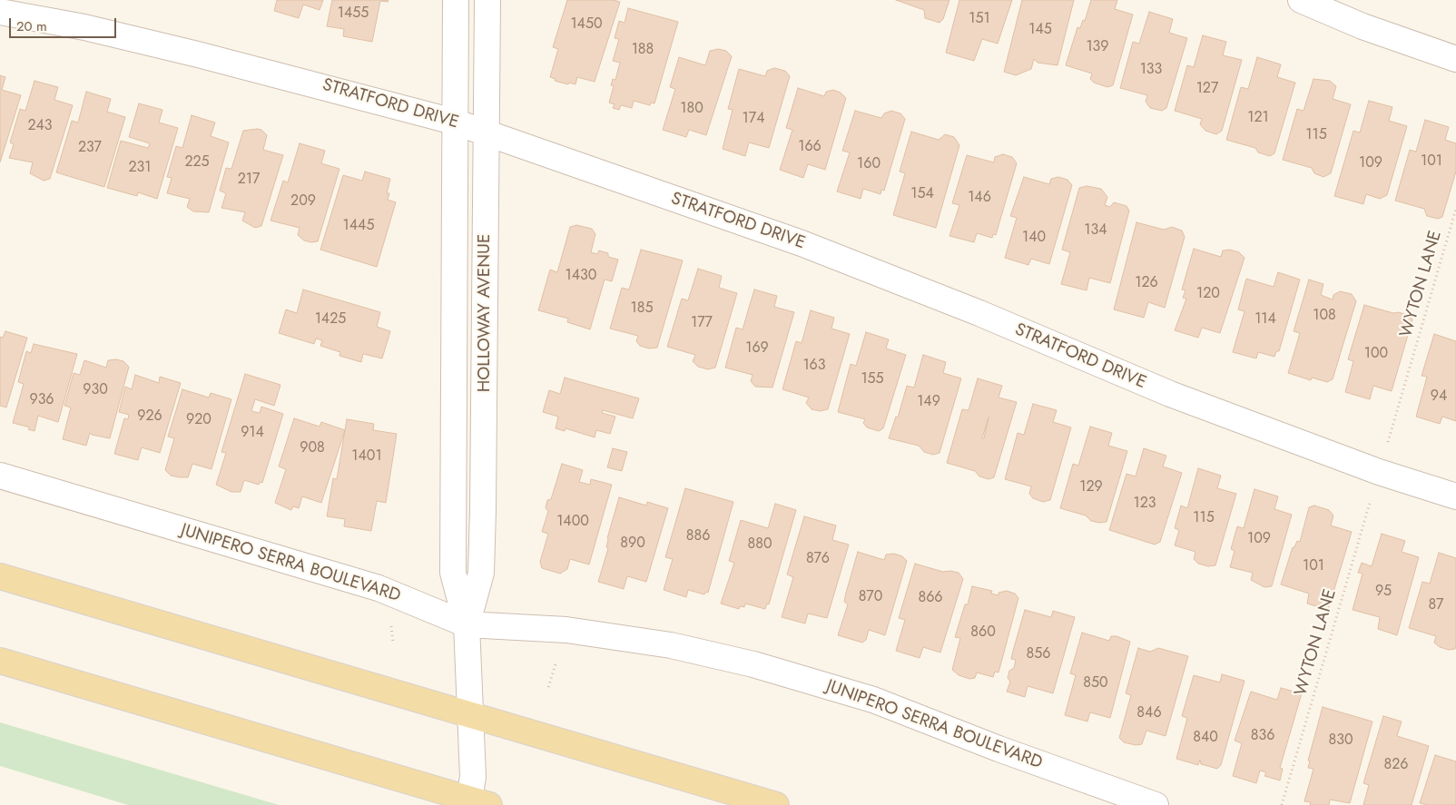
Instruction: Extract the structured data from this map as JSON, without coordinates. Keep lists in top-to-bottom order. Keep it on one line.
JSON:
{"streets":{"street":["STRATFORD DRIVE","HOLLOWAY AVENUE","JUNIPERO SERRA BOULEVARD"],"path":["WYTON LANE"]},"crossings":[["STRATFORD DRIVE","HOLLOWAY AVENUE"],["HOLLOWAY AVENUE","JUNIPERO SERRA BOULEVARD"]],"house_numbers":["1455","151","1450","145","139","188","133","127","180","121","174","243","115","166","237","101","225","109","160","231","217","154","146","209","1445","134","140","1430","126","120","185","108","1425","114","177","169","100","163","155","930","94","936","149","926","920","914","908","1401","129","123","115","1400","886","109","890","880","876","101","95","870","866","87","860","856","850","846","836","840","830","826"],"scale_bar":"20 m"}
